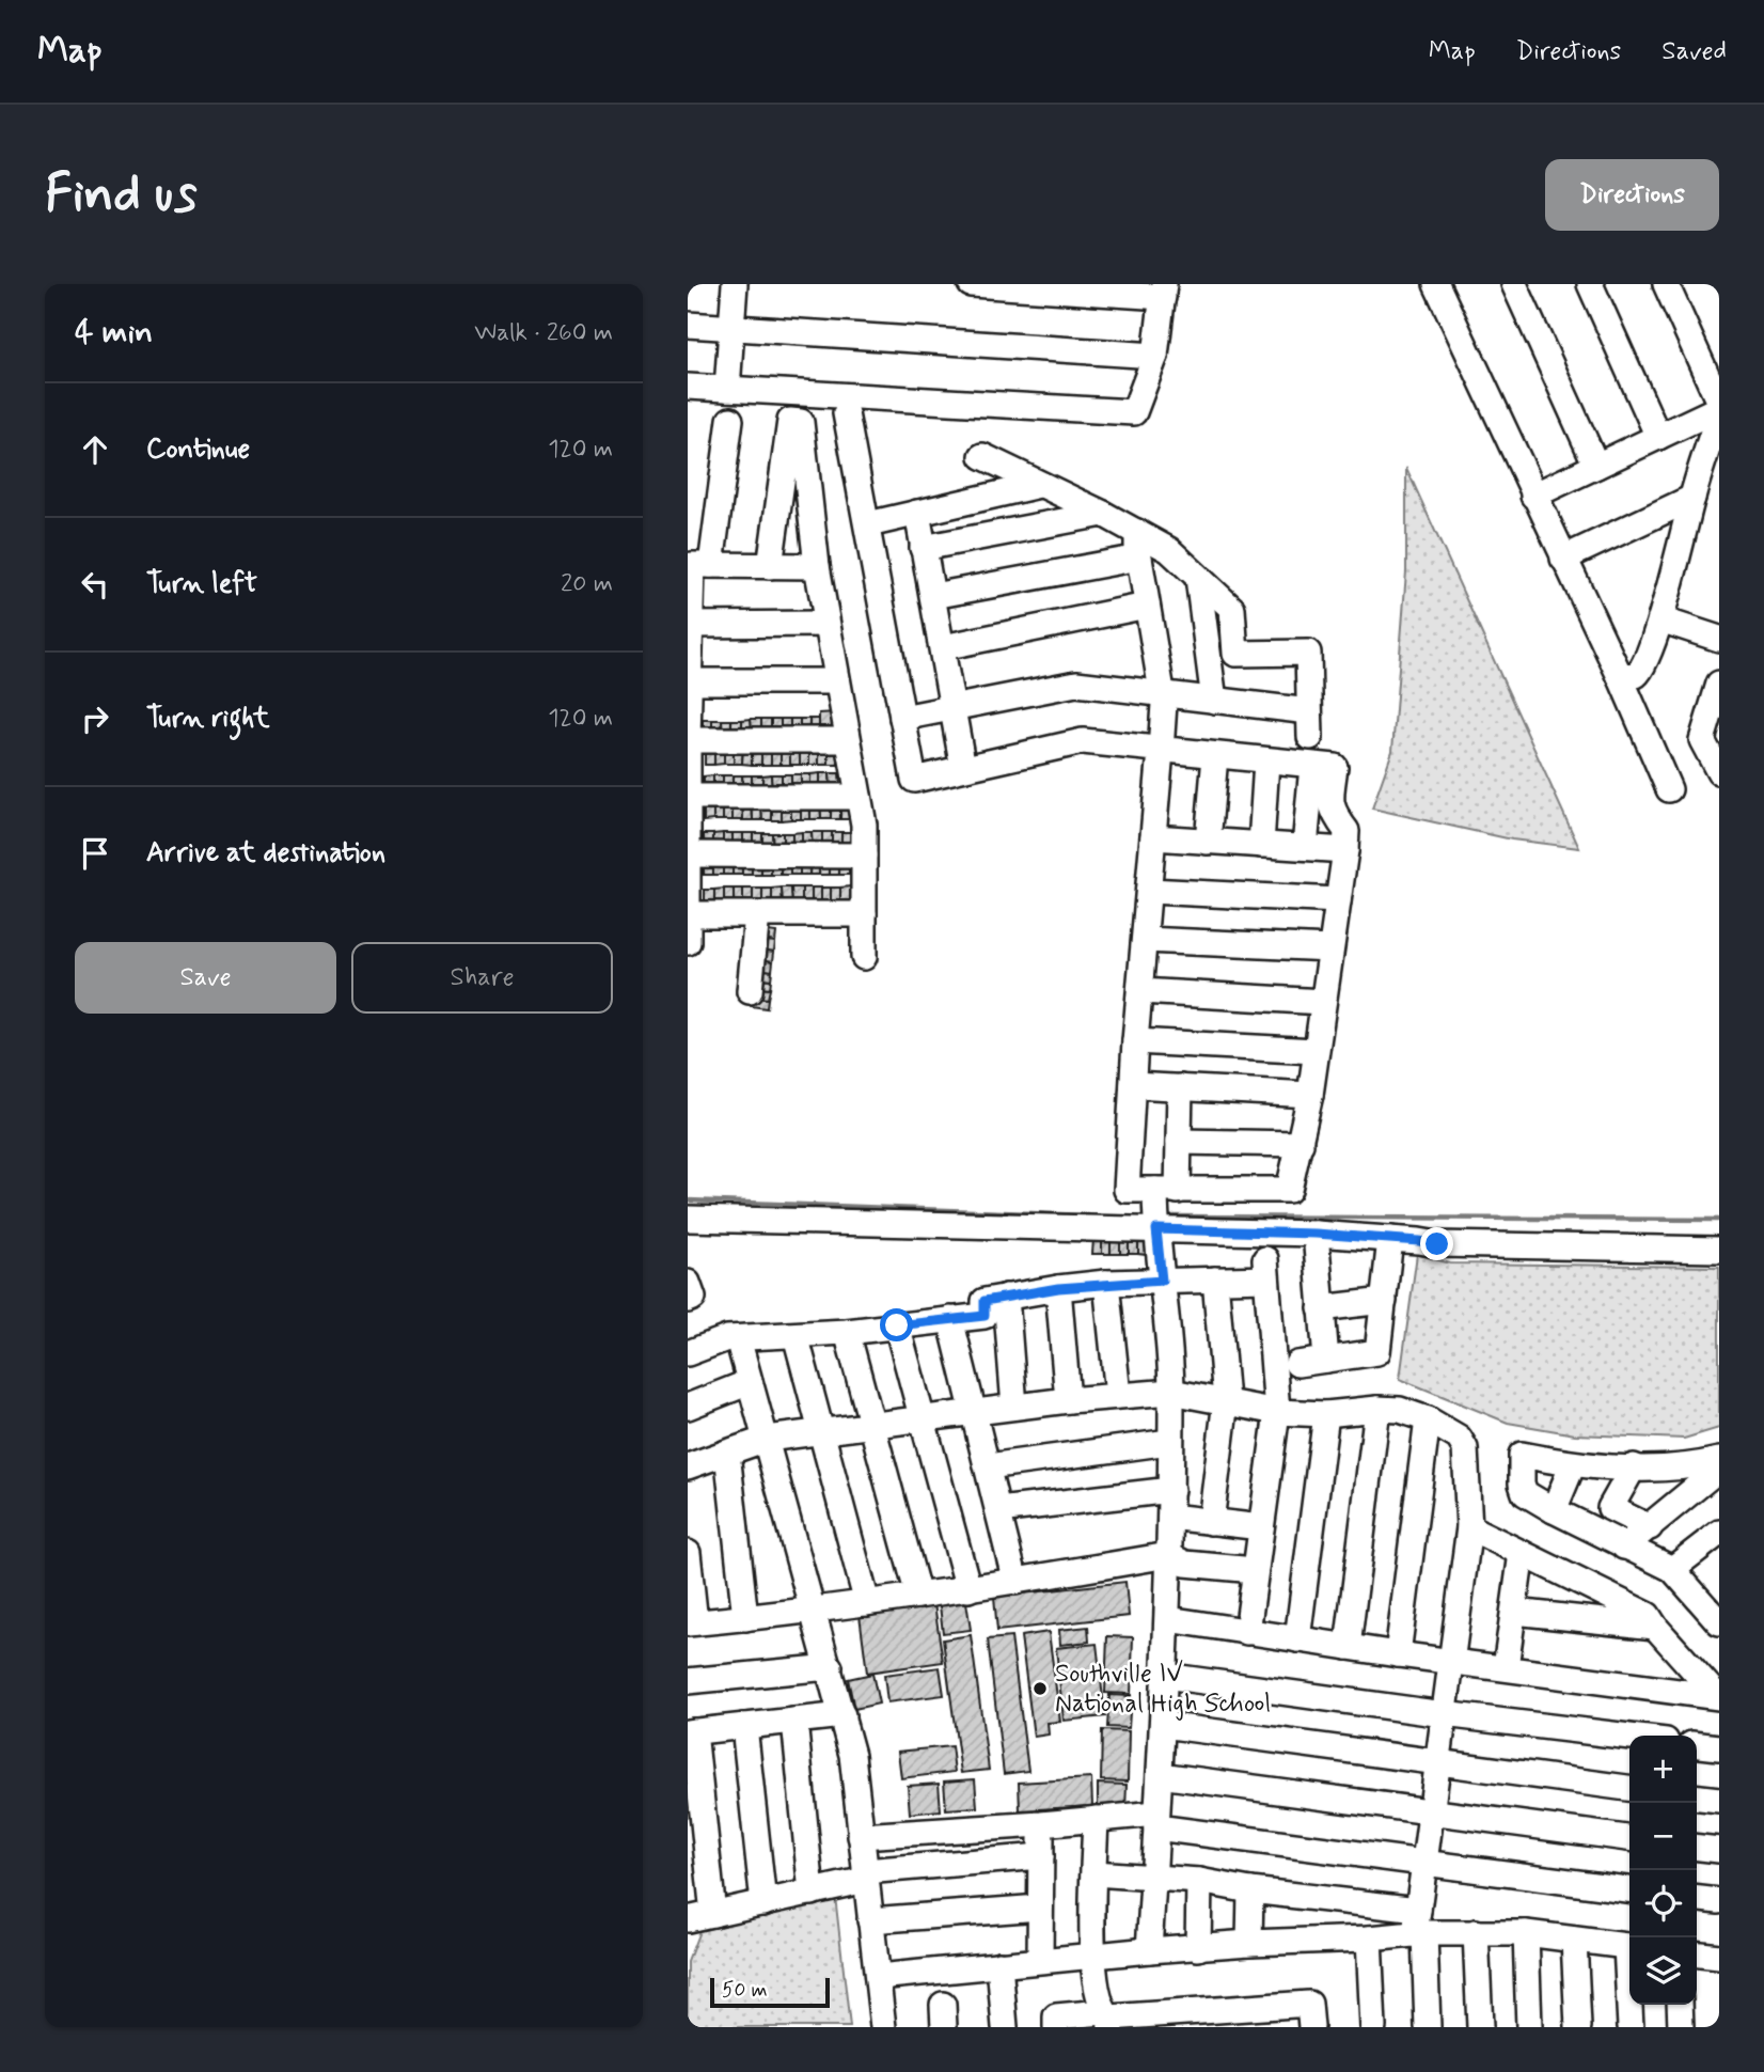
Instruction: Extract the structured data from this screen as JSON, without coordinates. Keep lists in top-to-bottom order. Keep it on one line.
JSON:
{"places":["Southville IV National High School"],"scale_bar":"50 m","page":{"header":"Map","nav":["Map","Directions","Saved"],"buttons":["Directions",["Save","Share"]],"title":"Find us","heading":["4 min","Walk · 260 m"],"list":[["Continue","120 m"],["Turn left","20 m"],["Turn right","120 m"],"Arrive at destination"],"map_buttons":["+","−"],"scale":"50 m"}}
